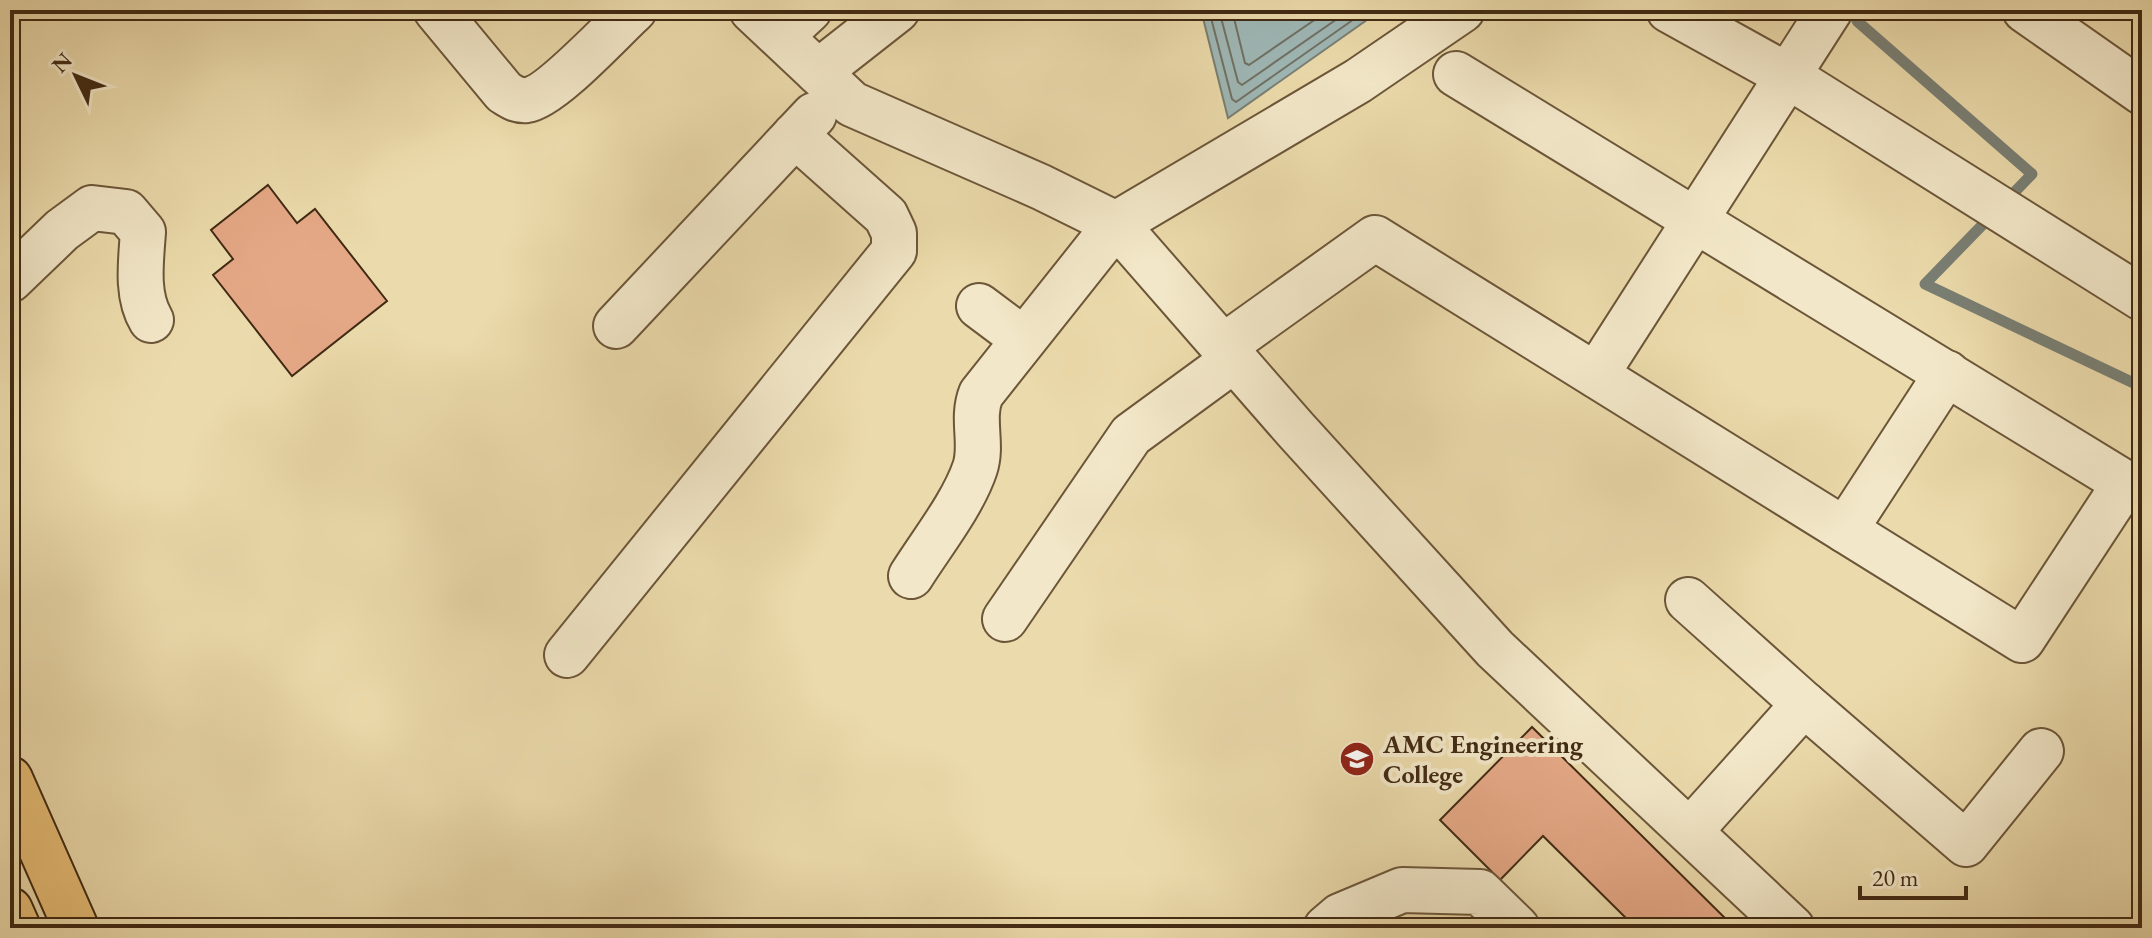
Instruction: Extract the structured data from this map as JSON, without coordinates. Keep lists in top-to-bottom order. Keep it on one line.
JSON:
{"places":{"school or university":["AMC Engineering College"]},"scale_bar":"20 m","north":"top left"}
